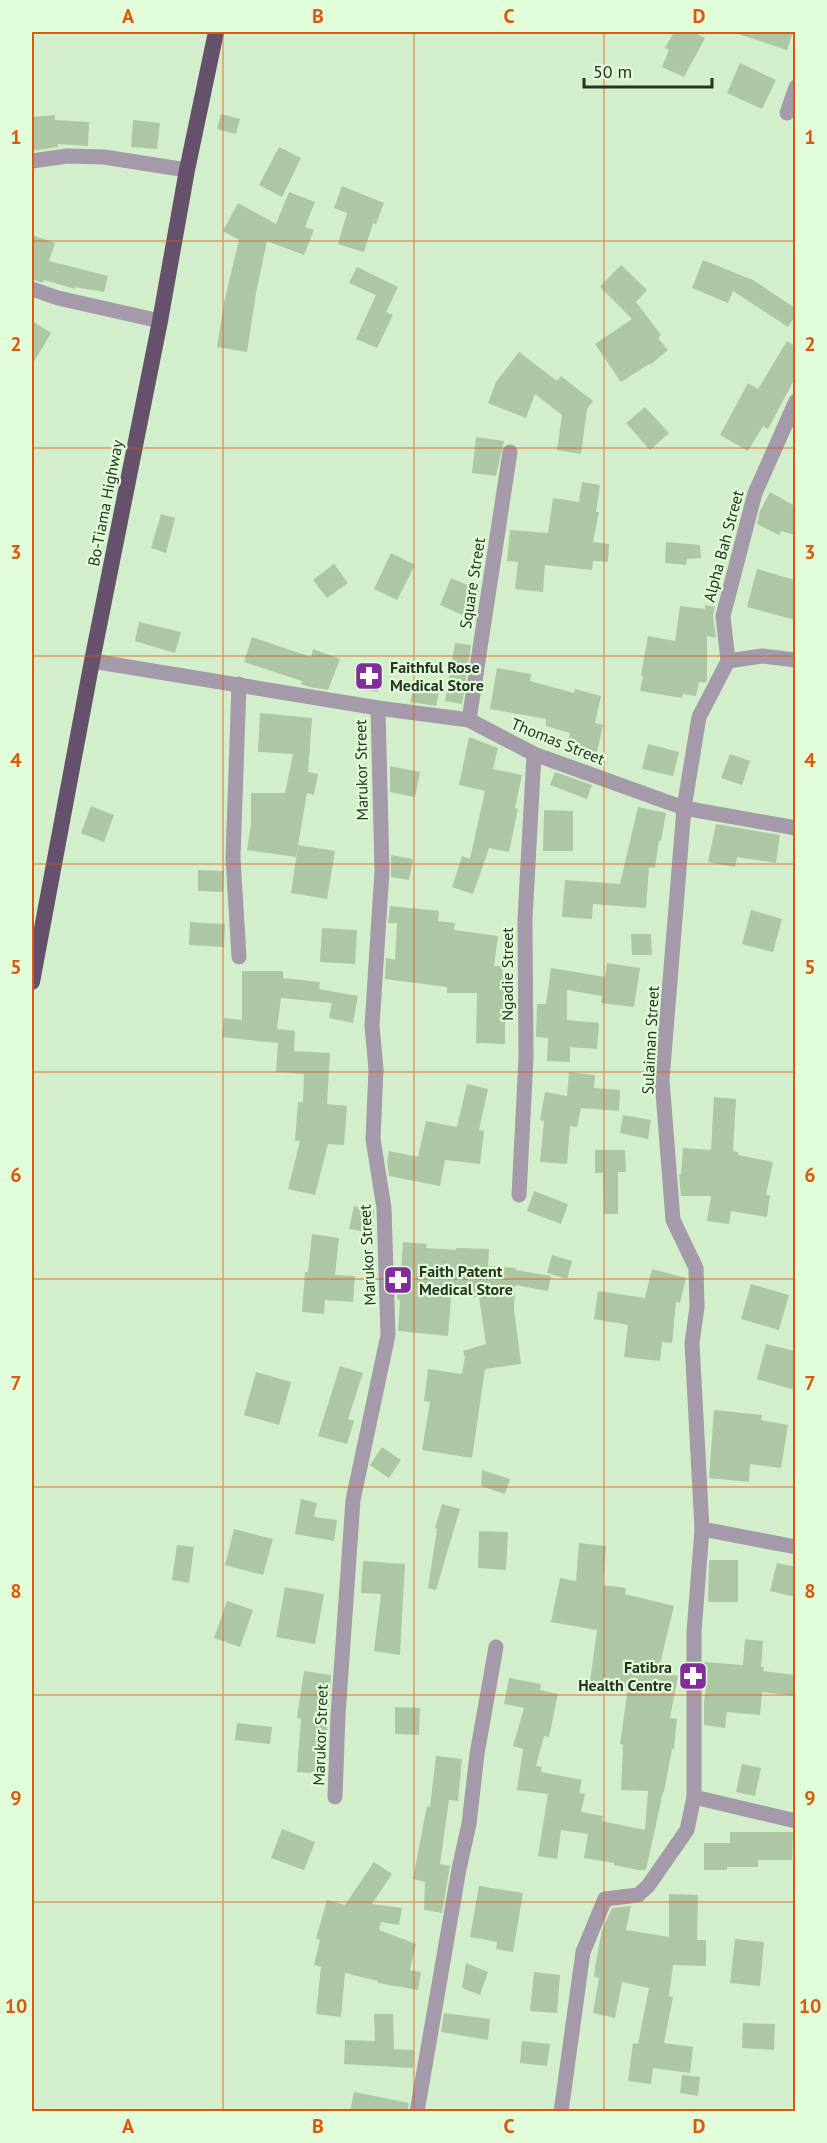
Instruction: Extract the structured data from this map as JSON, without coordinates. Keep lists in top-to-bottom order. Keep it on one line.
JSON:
{"streets":{"highway":["Bo-Tiama Highway"],"street":["Alpha Bah Street","Square Street","Thomas Street","Marukor Street","Ngadie Street","Sulaiman Street"]},"crossings":[["Bo-Tiama Highway","Thomas Street"],["Square Street","Thomas Street"],["Thomas Street","Marukor Street"],["Thomas Street","Ngadie Street"],["Thomas Street","Sulaiman Street"]],"places":{"pharmacy":["Faithful Rose Medical Store","Faith Patent Medical Store","Fatibra Health Centre"]},"scale_bar":"50 m","grid":{"columns":["A","B","C","D"],"rows":["1","2","3","4","5","6","7","8","9","10"]}}
